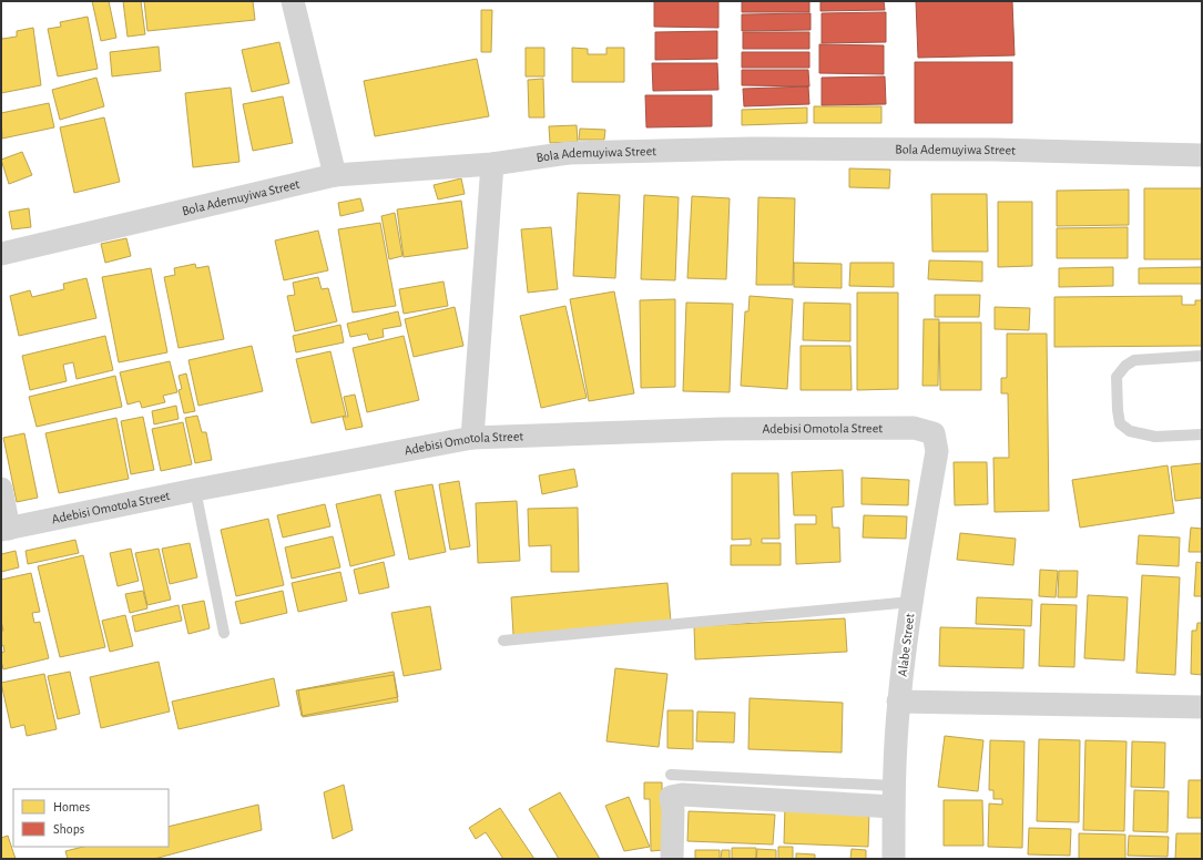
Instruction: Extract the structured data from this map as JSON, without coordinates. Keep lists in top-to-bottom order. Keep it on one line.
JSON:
{"streets":{"street":["Bola Ademuyiwa Street","Adebisi Omotola Street","Alabe Street"]},"crossings":[["Adebisi Omotola Street","Alabe Street"]],"legend":["Homes","Shops"]}
